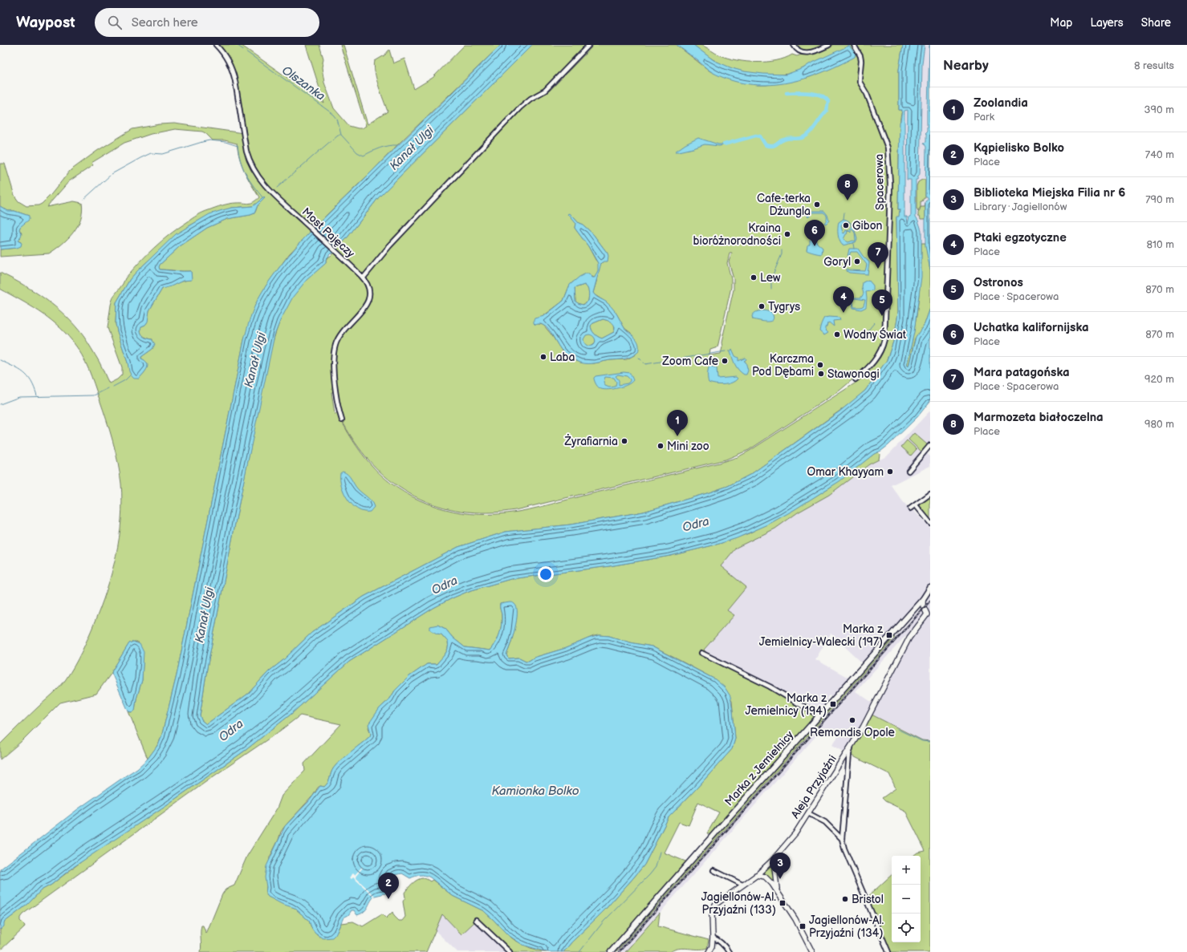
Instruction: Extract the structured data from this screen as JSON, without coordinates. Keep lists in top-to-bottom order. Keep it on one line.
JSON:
{"streets":{"main road":["Marka z Jemielnicy"],"street":["Spacerowa","Most Pajęczy","Aleja Przyjaźni"]},"water":["Olszanka","Kanał Ulgi","Odra","Kamionka Bolko"],"places":{"other":["Cafe-terka Dżungla","Gibon","Kraina bioróżnorodności","Goryl","Lew","Tygrys","Wodny Świat","Laba","Zoom Cafe","Karczma Pod Dębami","Stawonogi","Żyrafiarnia","Mini zoo","Omar Khayyam","Remondis Opole","Bristol"],"transit":["Marka z Jemielnicy-Walecki (197)","Marka z Jemielnicy (194)","Jagiellonów-Al. Przyjaźni (133)","Jagiellonów-Al. Przyjaźni (134)"]},"page":{"header":"Waypost","search":"Search here","nav":["Map","Layers","Share"],"heading":["Nearby","8 results"],"list":[{"mark":"1","name":"Zoolandia","note":"Park","value":"390 m"},{"mark":"2","name":"Kąpielisko Bolko","note":"Place","value":"740 m"},{"mark":"3","name":"Biblioteka Miejska Filia nr 6","note":"Library · Jagiellonów","value":"790 m"},{"mark":"4","name":"Ptaki egzotyczne","note":"Place","value":"810 m"},{"mark":"5","name":"Ostronos","note":"Place · Spacerowa","value":"870 m"},{"mark":"6","name":"Uchatka kalifornijska","note":"Place","value":"870 m"},{"mark":"7","name":"Mara patagońska","note":"Place · Spacerowa","value":"920 m"},{"mark":"8","name":"Marmozeta białoczelna","note":"Place","value":"980 m"}],"pins":["8","6","7","4","5","1","3","2"],"map_buttons":["+","−"]}}
